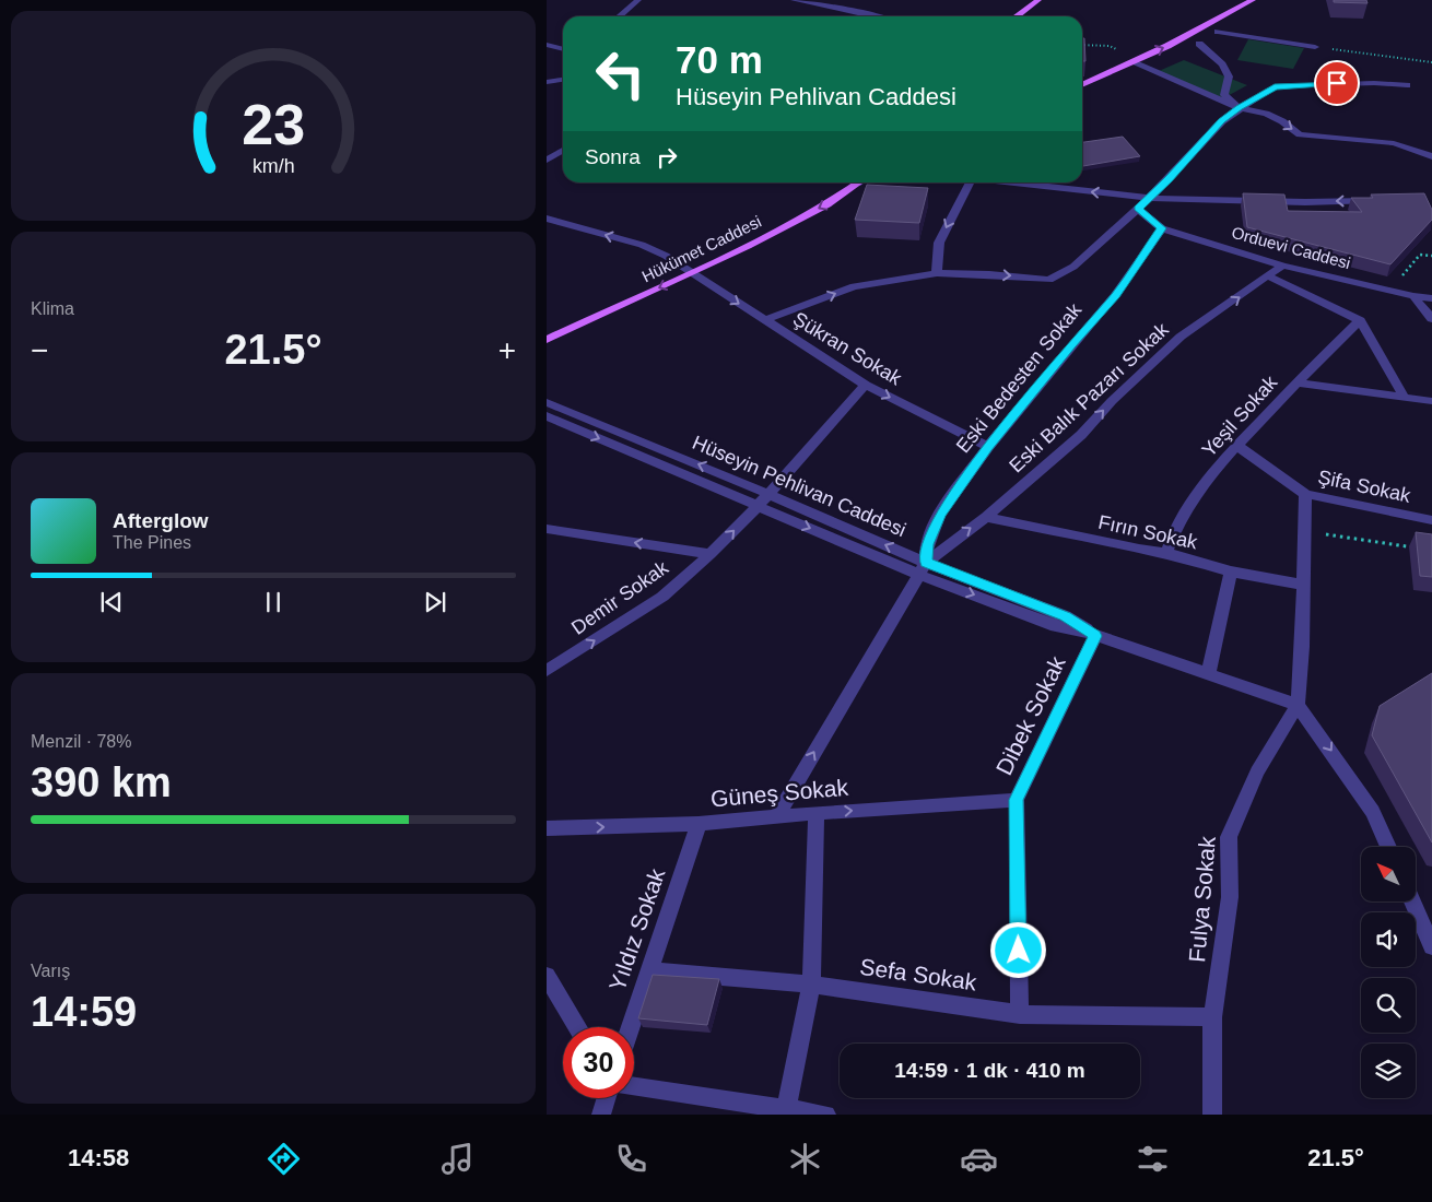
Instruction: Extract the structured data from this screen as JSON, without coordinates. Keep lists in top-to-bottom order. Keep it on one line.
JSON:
{"streets":{"main road":["Hükümet Caddesi"],"street":["Orduevi Caddesi","Şükran Sokak","Eski Bedesten Sokak","Eski Balık Pazarı Sokak","Yeşil Sokak","Hüseyin Pehlivan Caddesi","Şifa Sokak","Fırın Sokak","Demir Sokak","Dibek Sokak","Güneş Sokak","Fulya Sokak","Yıldız Sokak","Sefa Sokak"]},"crossings":[["Orduevi Caddesi","Eski Bedesten Sokak"],["Orduevi Caddesi","Eski Balık Pazarı Sokak"],["Hükümet Caddesi","Şükran Sokak"],["Şükran Sokak","Eski Bedesten Sokak"],["Eski Bedesten Sokak","Eski Balık Pazarı Sokak"],["Eski Bedesten Sokak","Hüseyin Pehlivan Caddesi"],["Eski Bedesten Sokak","Güneş Sokak"],["Eski Balık Pazarı Sokak","Hüseyin Pehlivan Caddesi"],["Eski Balık Pazarı Sokak","Fırın Sokak"],["Yeşil Sokak","Şifa Sokak"],["Yeşil Sokak","Fırın Sokak"],["Hüseyin Pehlivan Caddesi","Demir Sokak"],["Hüseyin Pehlivan Caddesi","Dibek Sokak"],["Hüseyin Pehlivan Caddesi","Fulya Sokak"],["Dibek Sokak","Güneş Sokak"],["Dibek Sokak","Sefa Sokak"],["Güneş Sokak","Yıldız Sokak"],["Fulya Sokak","Sefa Sokak"],["Yıldız Sokak","Sefa Sokak"]],"one_way":["Hükümet Caddesi","Eski Bedesten Sokak","Eski Balık Pazarı Sokak","Demir Sokak","Güneş Sokak"],"north":"top left","page":{"turn":["70 m","Hüseyin Pehlivan Caddesi"],"then":"Sonra","tile":["Klima",["Menzil · 78%","390 km"],["Varış","14:59"]],"heat":["−","21.5°","+"],"song":["Afterglow","The Pines"],"limit":"30","trip":"14:59 · 1 dk · 410 m","tabs":["14:58","21.5°"],"gauge":["23","km/h"]}}
